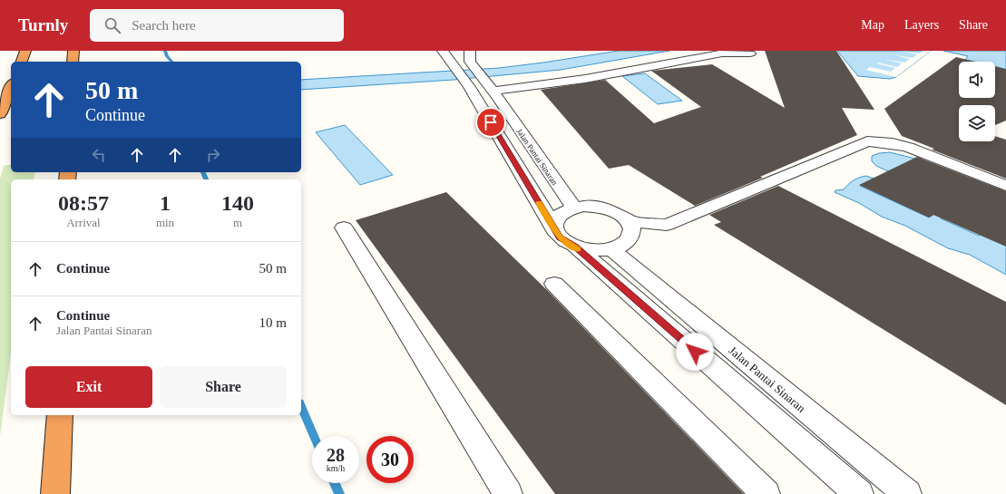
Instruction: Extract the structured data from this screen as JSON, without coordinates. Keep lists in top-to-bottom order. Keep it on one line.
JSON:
{"streets":{"street":["Jalan Pantai Sinaran"]},"page":{"header":"Turnly","search":"Search here","nav":["Map","Layers","Share"],"turn":["50 m","Continue"],"eta":["08:57","Arrival","1","min","140","m"],"list":[{"name":"Continue","value":"50 m"},{"name":"Continue","note":"Jalan Pantai Sinaran","value":"10 m"}],"buttons":["Exit","Share"],"speed":"28 km/h","limit":"30"}}
